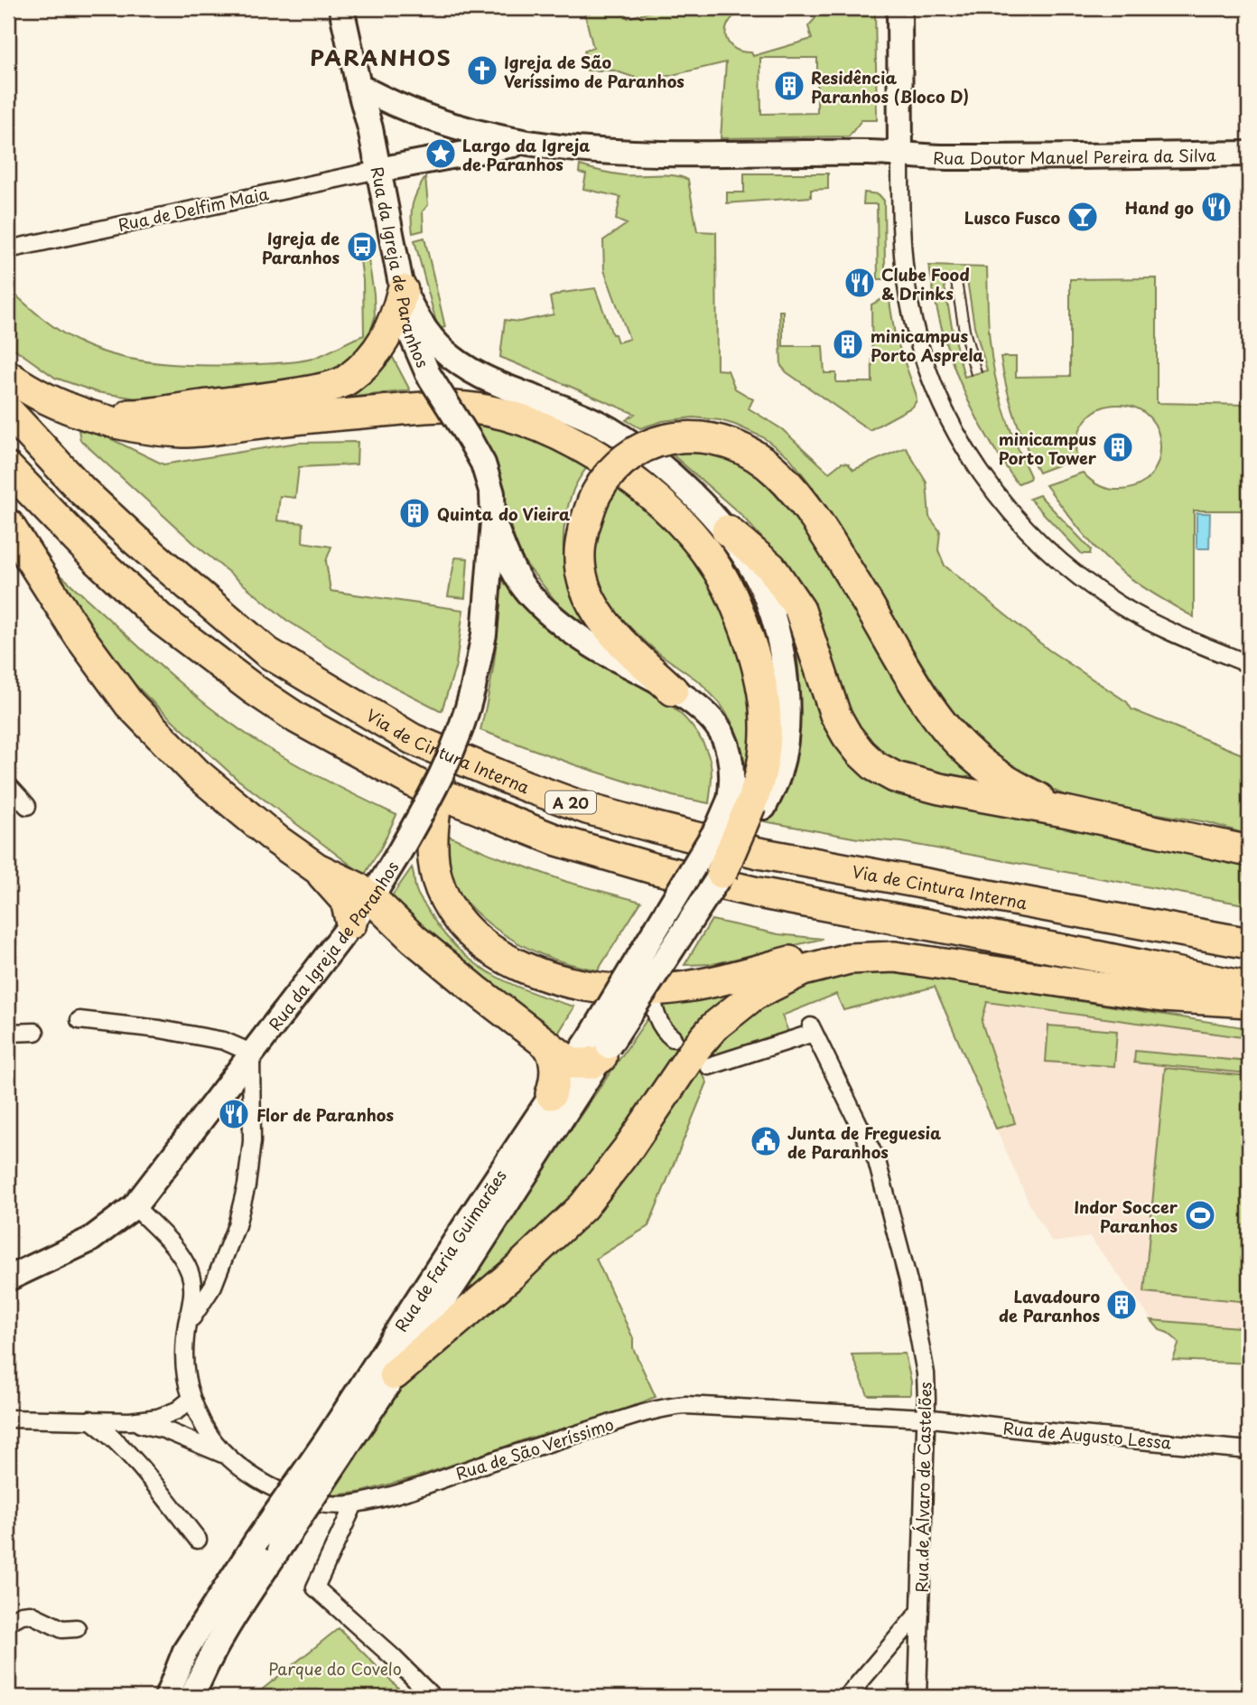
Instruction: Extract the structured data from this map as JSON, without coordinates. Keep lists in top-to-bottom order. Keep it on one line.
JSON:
{"streets":{"highway":["Via de Cintura Interna","A 20"],"main road":["Rua Doutor Manuel Pereira da Silva","Rua da Igreja de Paranhos","Rua de Faria Guimarães"],"street":["Rua de Delfim Maia","Rua de Augusto Lessa","Rua de São Veríssimo","Rua de Álvaro de Castelões"]},"crossings":[["Rua de Delfim Maia","Rua da Igreja de Paranhos"],["Rua da Igreja de Paranhos","A 20"],["Rua da Igreja de Paranhos","Rua de Faria Guimarães"],["Rua da Igreja de Paranhos","Rua de São Veríssimo"],["Rua de Augusto Lessa","Rua de São Veríssimo"],["Rua de Augusto Lessa","Rua de Álvaro de Castelões"],["Rua de São Veríssimo","Rua de Álvaro de Castelões"]],"districts":["PARANHOS"],"parks":["Parque do Covelo"],"places":{"church":["Igreja de São Veríssimo de Paranhos"],"building":["Residência Paranhos (Bloco D)","minicampus Porto Asprela","minicampus Porto Tower","Quinta do Vieira","Lavadouro de Paranhos"],"place":["Largo da Igreja de Paranhos"],"restaurant":["Hand go","Clube Food & Drinks","Flor de Paranhos"],"bar":["Lusco Fusco"],"bus stop":["Igreja de Paranhos"],"public building":["Junta de Freguesia de Paranhos"],"sports":["Indor Soccer Paranhos"]}}
